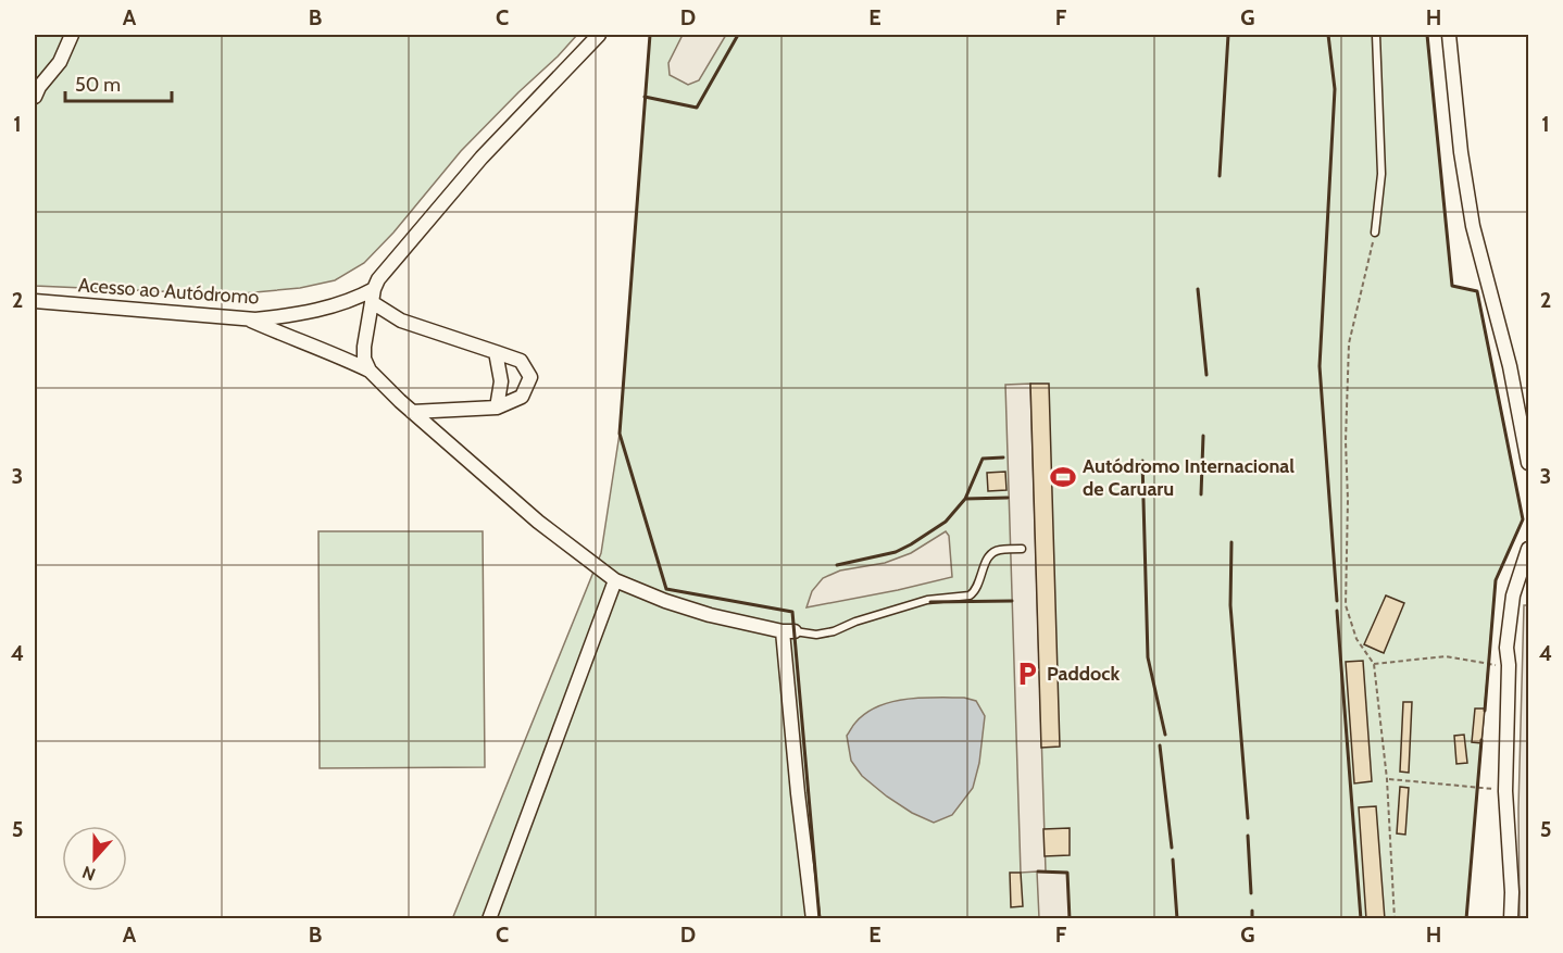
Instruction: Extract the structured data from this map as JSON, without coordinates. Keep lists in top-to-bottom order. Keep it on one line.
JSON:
{"streets":{"street":["Acesso ao Autódromo"]},"places":{"sports":["Autódromo Internacional de Caruaru"],"parking":["Paddock"]},"scale_bar":"50 m","north":"bottom","grid":{"columns":["A","B","C","D","E","F","G","H"],"rows":["1","2","3","4","5"]}}
